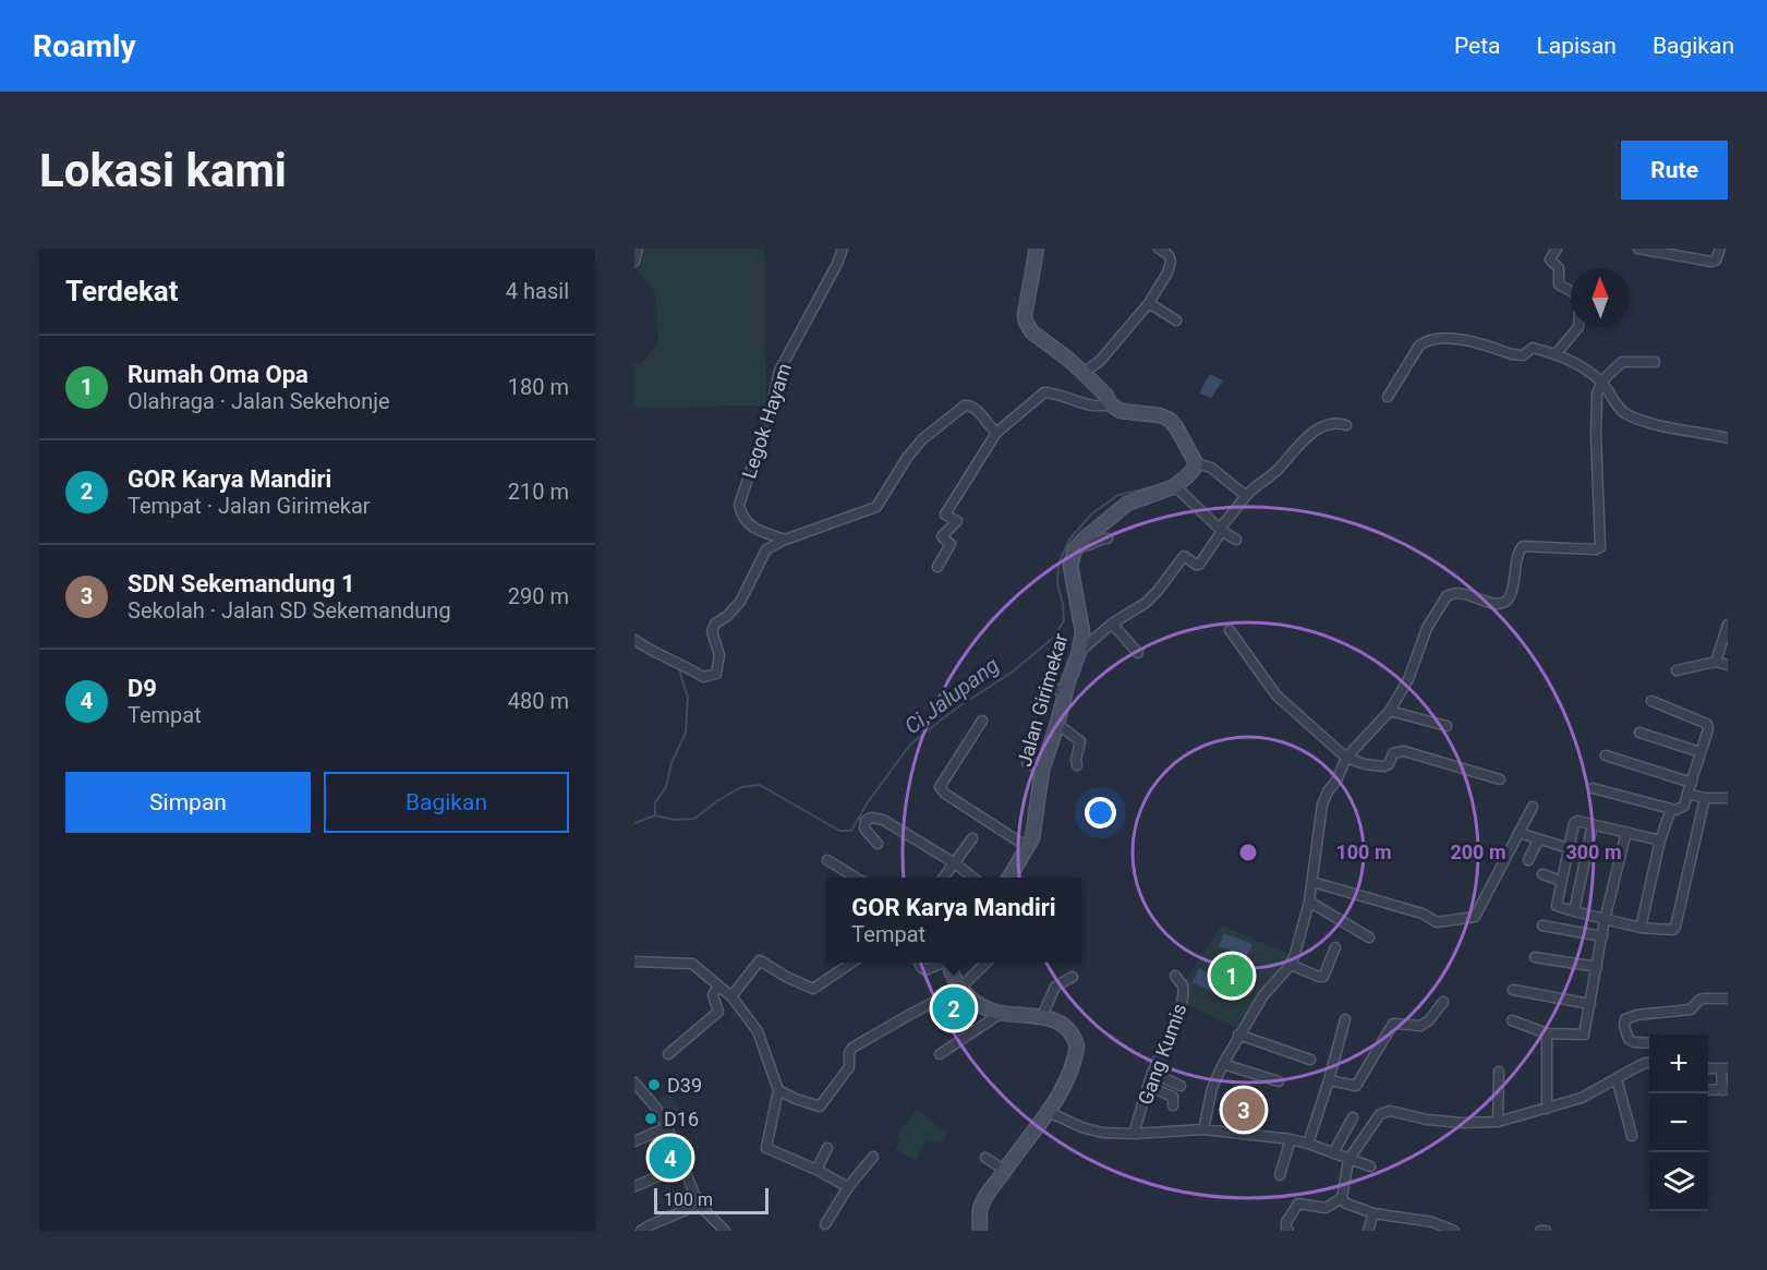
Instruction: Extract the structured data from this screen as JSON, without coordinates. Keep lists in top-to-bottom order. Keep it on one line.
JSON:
{"streets":{"street":["Legok Hayam","Jalan Girimekar","Gang Kumis"]},"water":["Ci Jalupang"],"places":["D39","D16"],"scale_bar":"100 m","north":"top","page":{"header":"Roamly","nav":["Peta","Lapisan","Bagikan"],"buttons":["Rute",["Simpan","Bagikan"]],"title":"Lokasi kami","heading":["Terdekat","4 hasil"],"list":[{"mark":"1","name":"Rumah Oma Opa","note":"Olahraga · Jalan Sekehonje","value":"180 m"},{"mark":"2","name":"GOR Karya Mandiri","note":"Tempat · Jalan Girimekar","value":"210 m"},{"mark":"3","name":"SDN Sekemandung 1","note":"Sekolah · Jalan SD Sekemandung","value":"290 m"},{"mark":"4","name":"D9","note":"Tempat","value":"480 m"}],"popup":["GOR Karya Mandiri","Tempat"],"pins":["1","2","3","4"],"map_buttons":["+","−"],"scale":"100 m"},"rings":["100 m","200 m","300 m"]}
